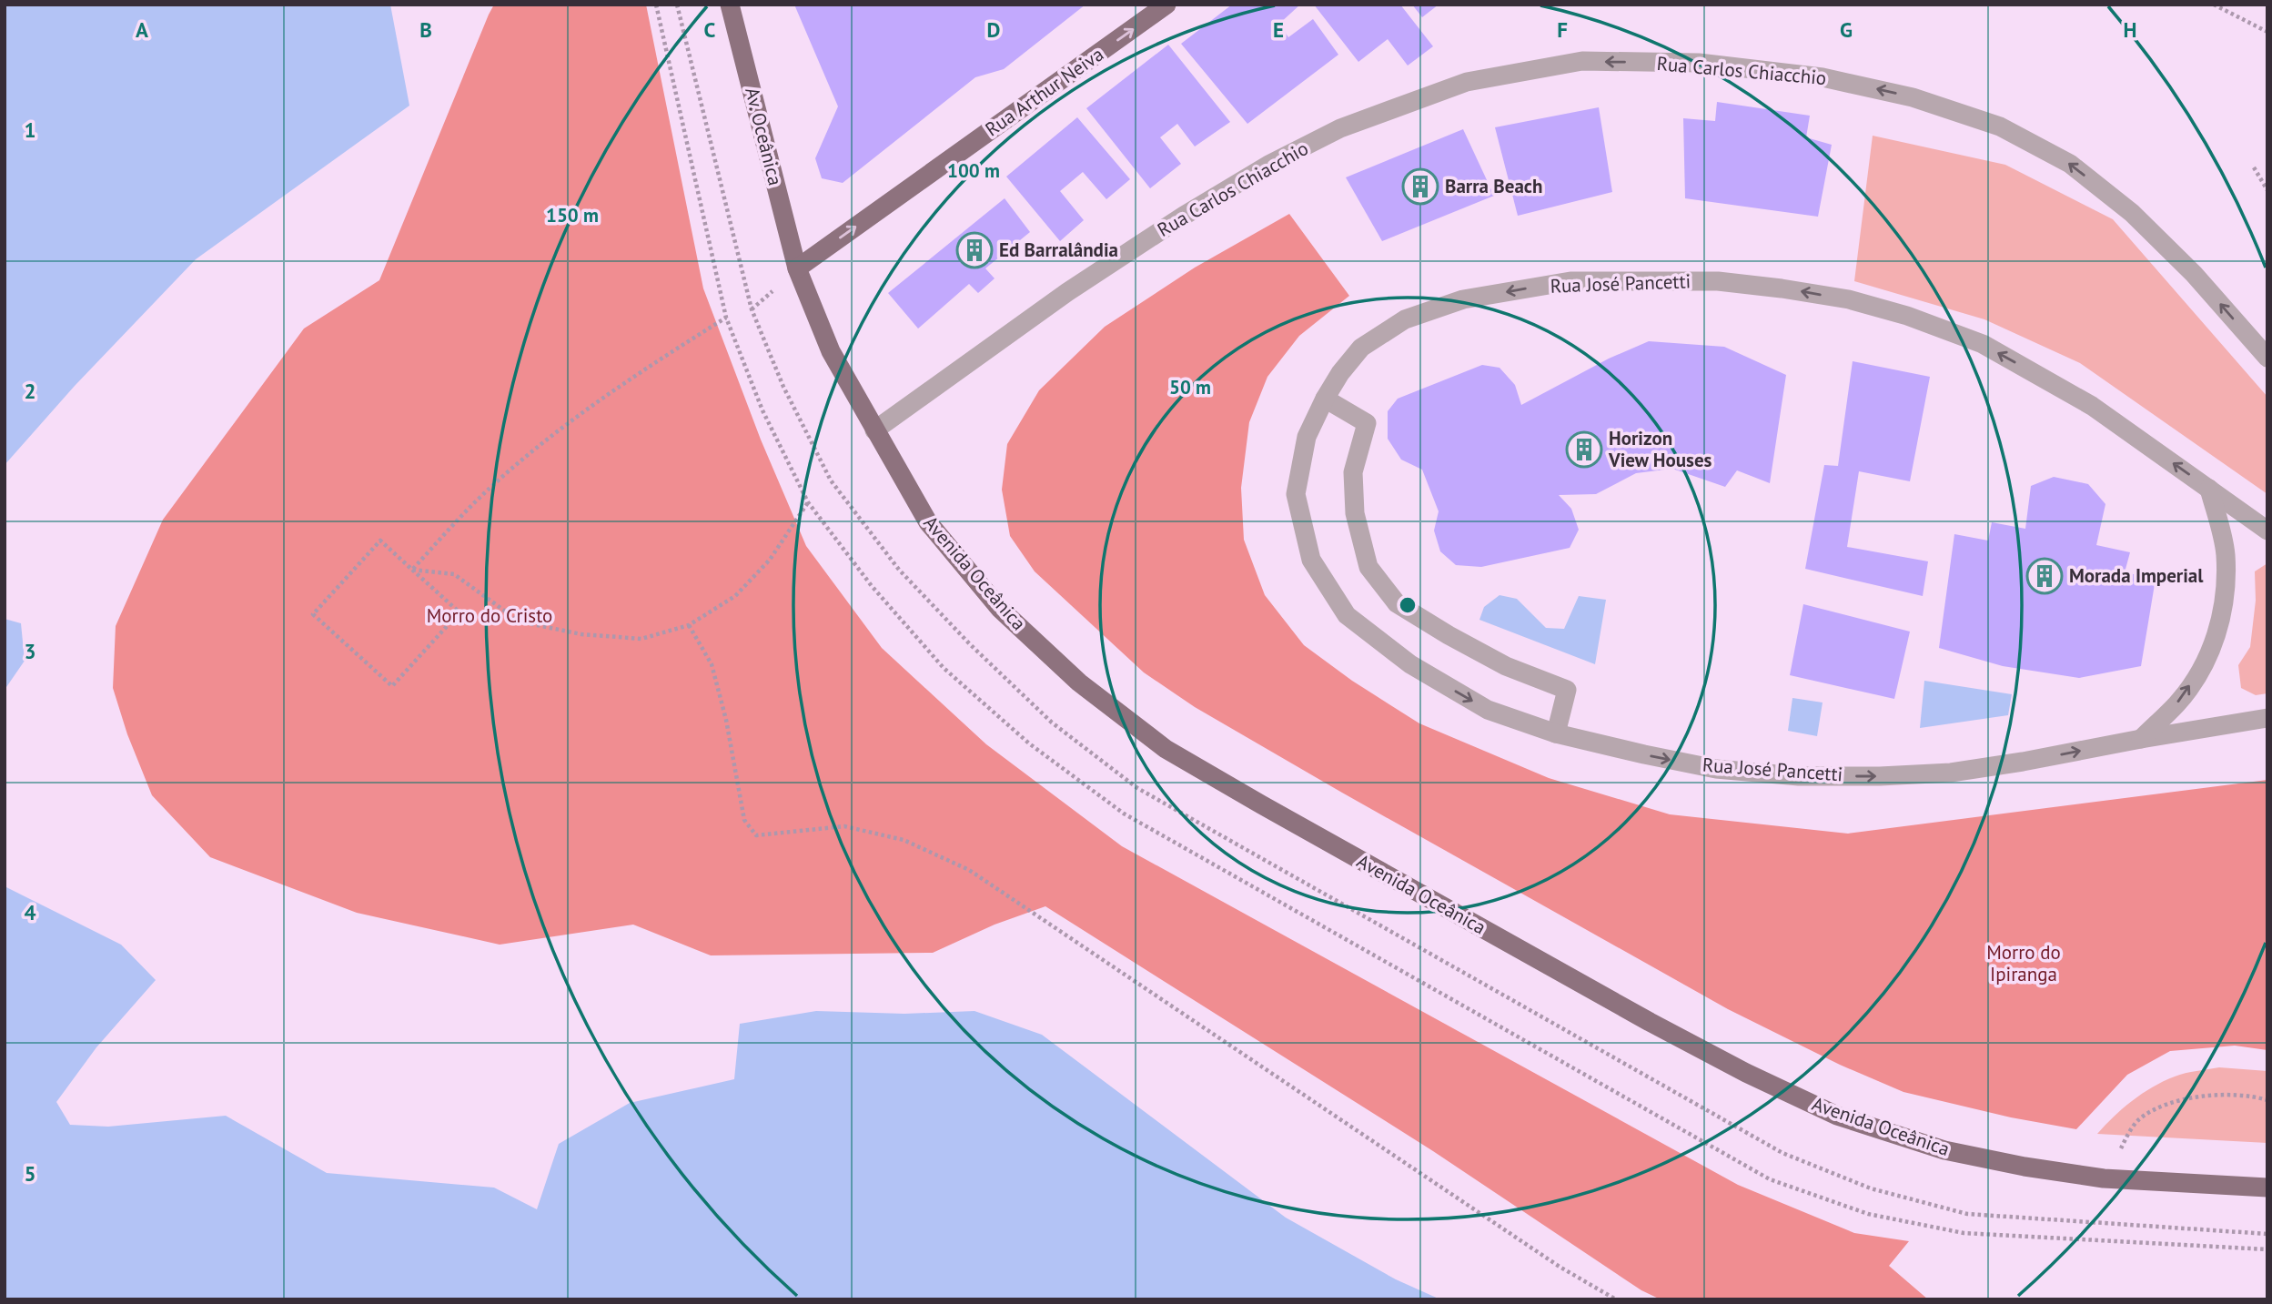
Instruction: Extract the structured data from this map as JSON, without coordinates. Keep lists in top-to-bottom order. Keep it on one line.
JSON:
{"streets":{"main road":["Rua Arthur Neiva","Av. Oceânica","Avenida Oceânica"],"street":["Rua Carlos Chiacchio","Rua José Pancetti"]},"crossings":[["Rua Carlos Chiacchio","Avenida Oceânica"],["Rua Arthur Neiva","Av. Oceânica"],["Rua Arthur Neiva","Avenida Oceânica"],["Av. Oceânica","Avenida Oceânica"]],"one_way":["Rua Carlos Chiacchio","Rua Arthur Neiva"],"parks":["Morro do Cristo","Morro do Ipiranga"],"places":{"building":["Barra Beach","Ed Barralândia","Horizon View Houses","Morada Imperial"]},"grid":{"columns":["A","B","C","D","E","F","G","H"],"rows":["1","2","3","4","5"]},"rings":["100 m","150 m","50 m"]}
